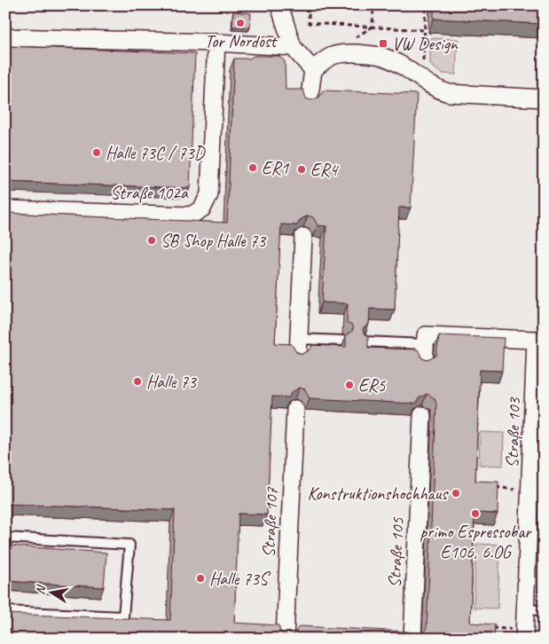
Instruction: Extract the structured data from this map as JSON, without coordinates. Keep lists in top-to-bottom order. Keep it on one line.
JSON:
{"streets":{"street":["Straße 102a","Straße 103","Straße 107","Straße 105"]},"places":{"other":["Tor Nordost","Halle 73C / 73D","ER1","ER4","SB Shop Halle 73","Halle 73","ER5","Konstruktionshochhaus","primo Espressobar E106, 6.OG","Halle 73S"],"transit":["VW Design"]},"north":"left"}
